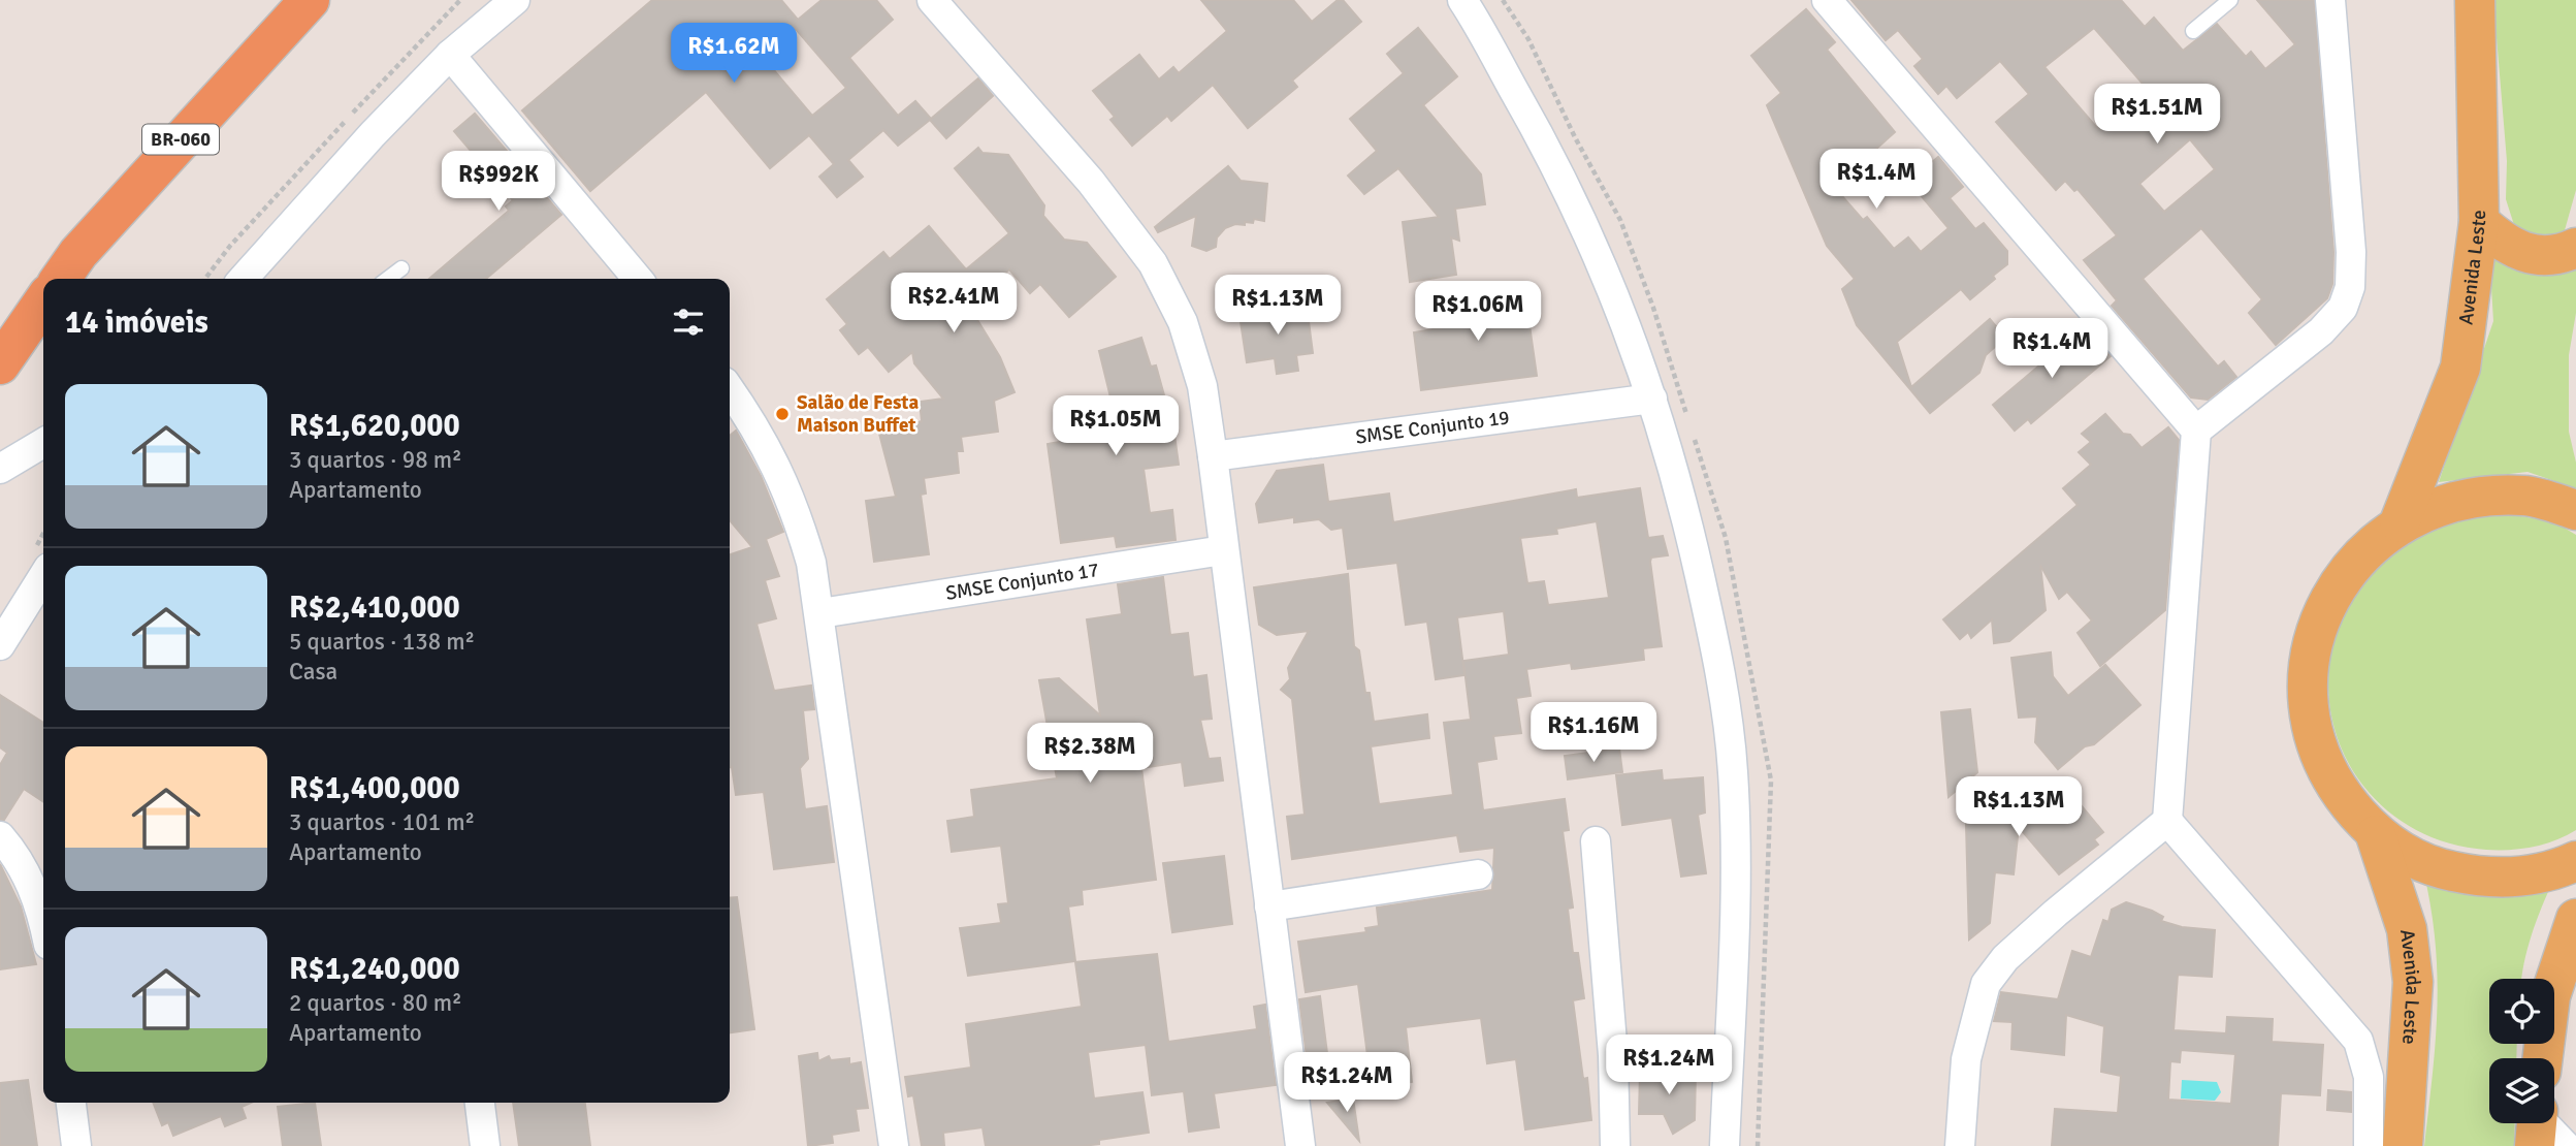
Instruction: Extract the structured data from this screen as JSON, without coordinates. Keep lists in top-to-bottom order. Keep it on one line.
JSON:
{"streets":{"highway":["BR-060"],"main road":["Avenida Leste"],"street":["SMSE Conjunto 19","SMSE Conjunto 17"]},"places":["Salão de Festa Maison Buffet"],"page":{"price":["R$1.62M","R$1.51M","R$1.4M","R$992K","R$2.41M","R$1.13M","R$1.06M","R$1.4M","R$1.05M","R$1.16M","R$2.38M","R$1.13M","R$1.24M","R$1.24M"],"heading":"14 imóveis","list":[{"name":"R$1,620,000","note":"3 quartos · 98 m² · Apartamento"},{"name":"R$2,410,000","note":"5 quartos · 138 m² · Casa"},{"name":"R$1,400,000","note":"3 quartos · 101 m² · Apartamento"},{"name":"R$1,240,000","note":"2 quartos · 80 m² · Apartamento"}]}}
